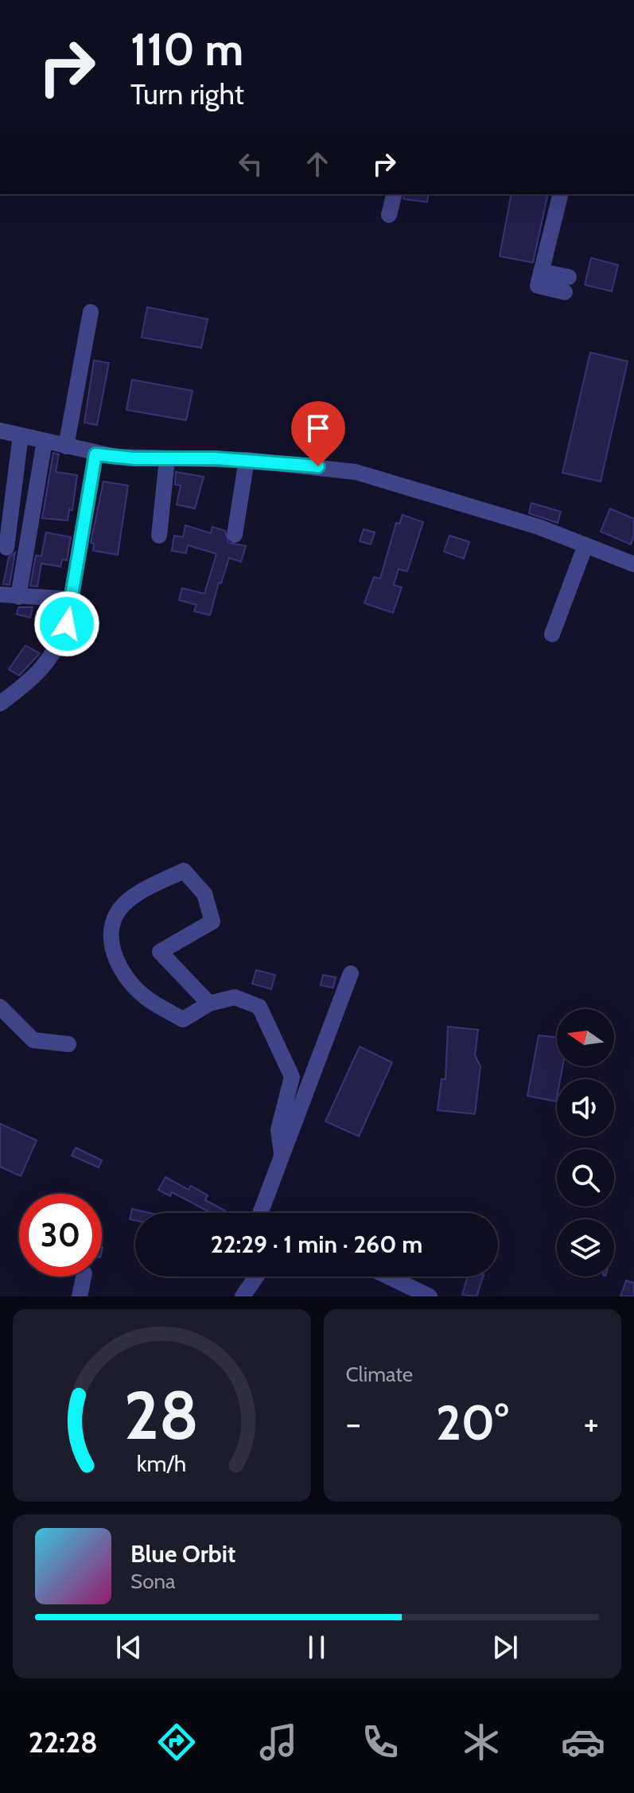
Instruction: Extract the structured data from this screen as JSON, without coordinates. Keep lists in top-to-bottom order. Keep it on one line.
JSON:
{"north":"left","page":{"turn":["110 m","Turn right"],"limit":"30","trip":"22:29 · 1 min · 260 m","tile":"Climate","heat":["−","20°","+"],"song":["Blue Orbit","Sona"],"tabs":"22:28","gauge":["28","km/h"]}}
